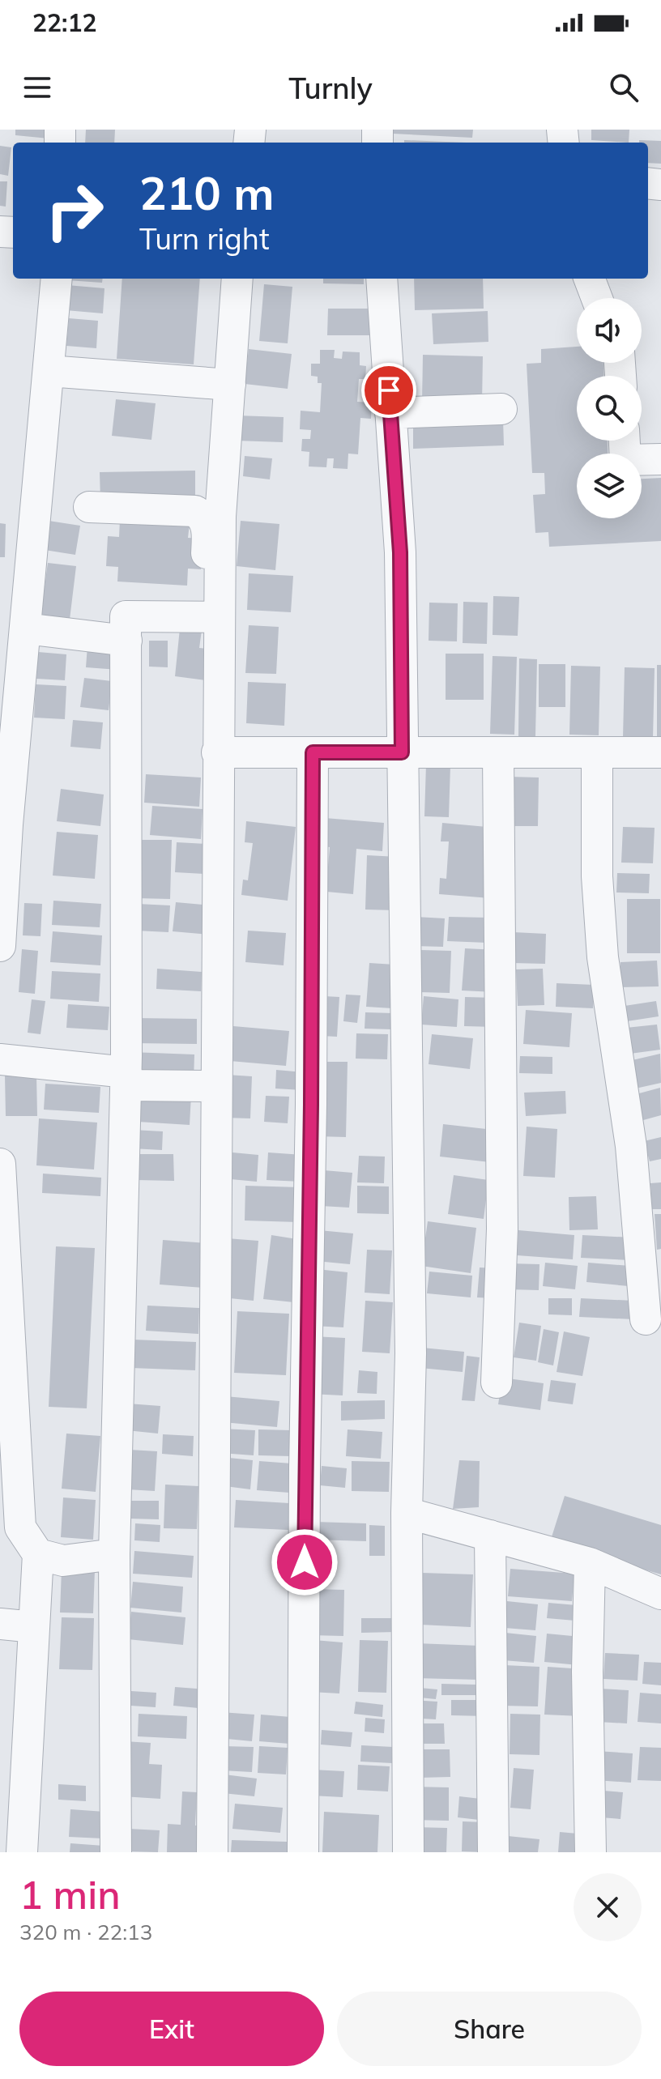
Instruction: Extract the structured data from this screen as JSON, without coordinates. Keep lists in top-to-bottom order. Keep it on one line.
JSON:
{"page":{"status":"22:12","header":"Turnly","turn":["210 m","Turn right"],"heading":["1 min","320 m · 22:13"],"buttons":["Exit","Share"]}}
